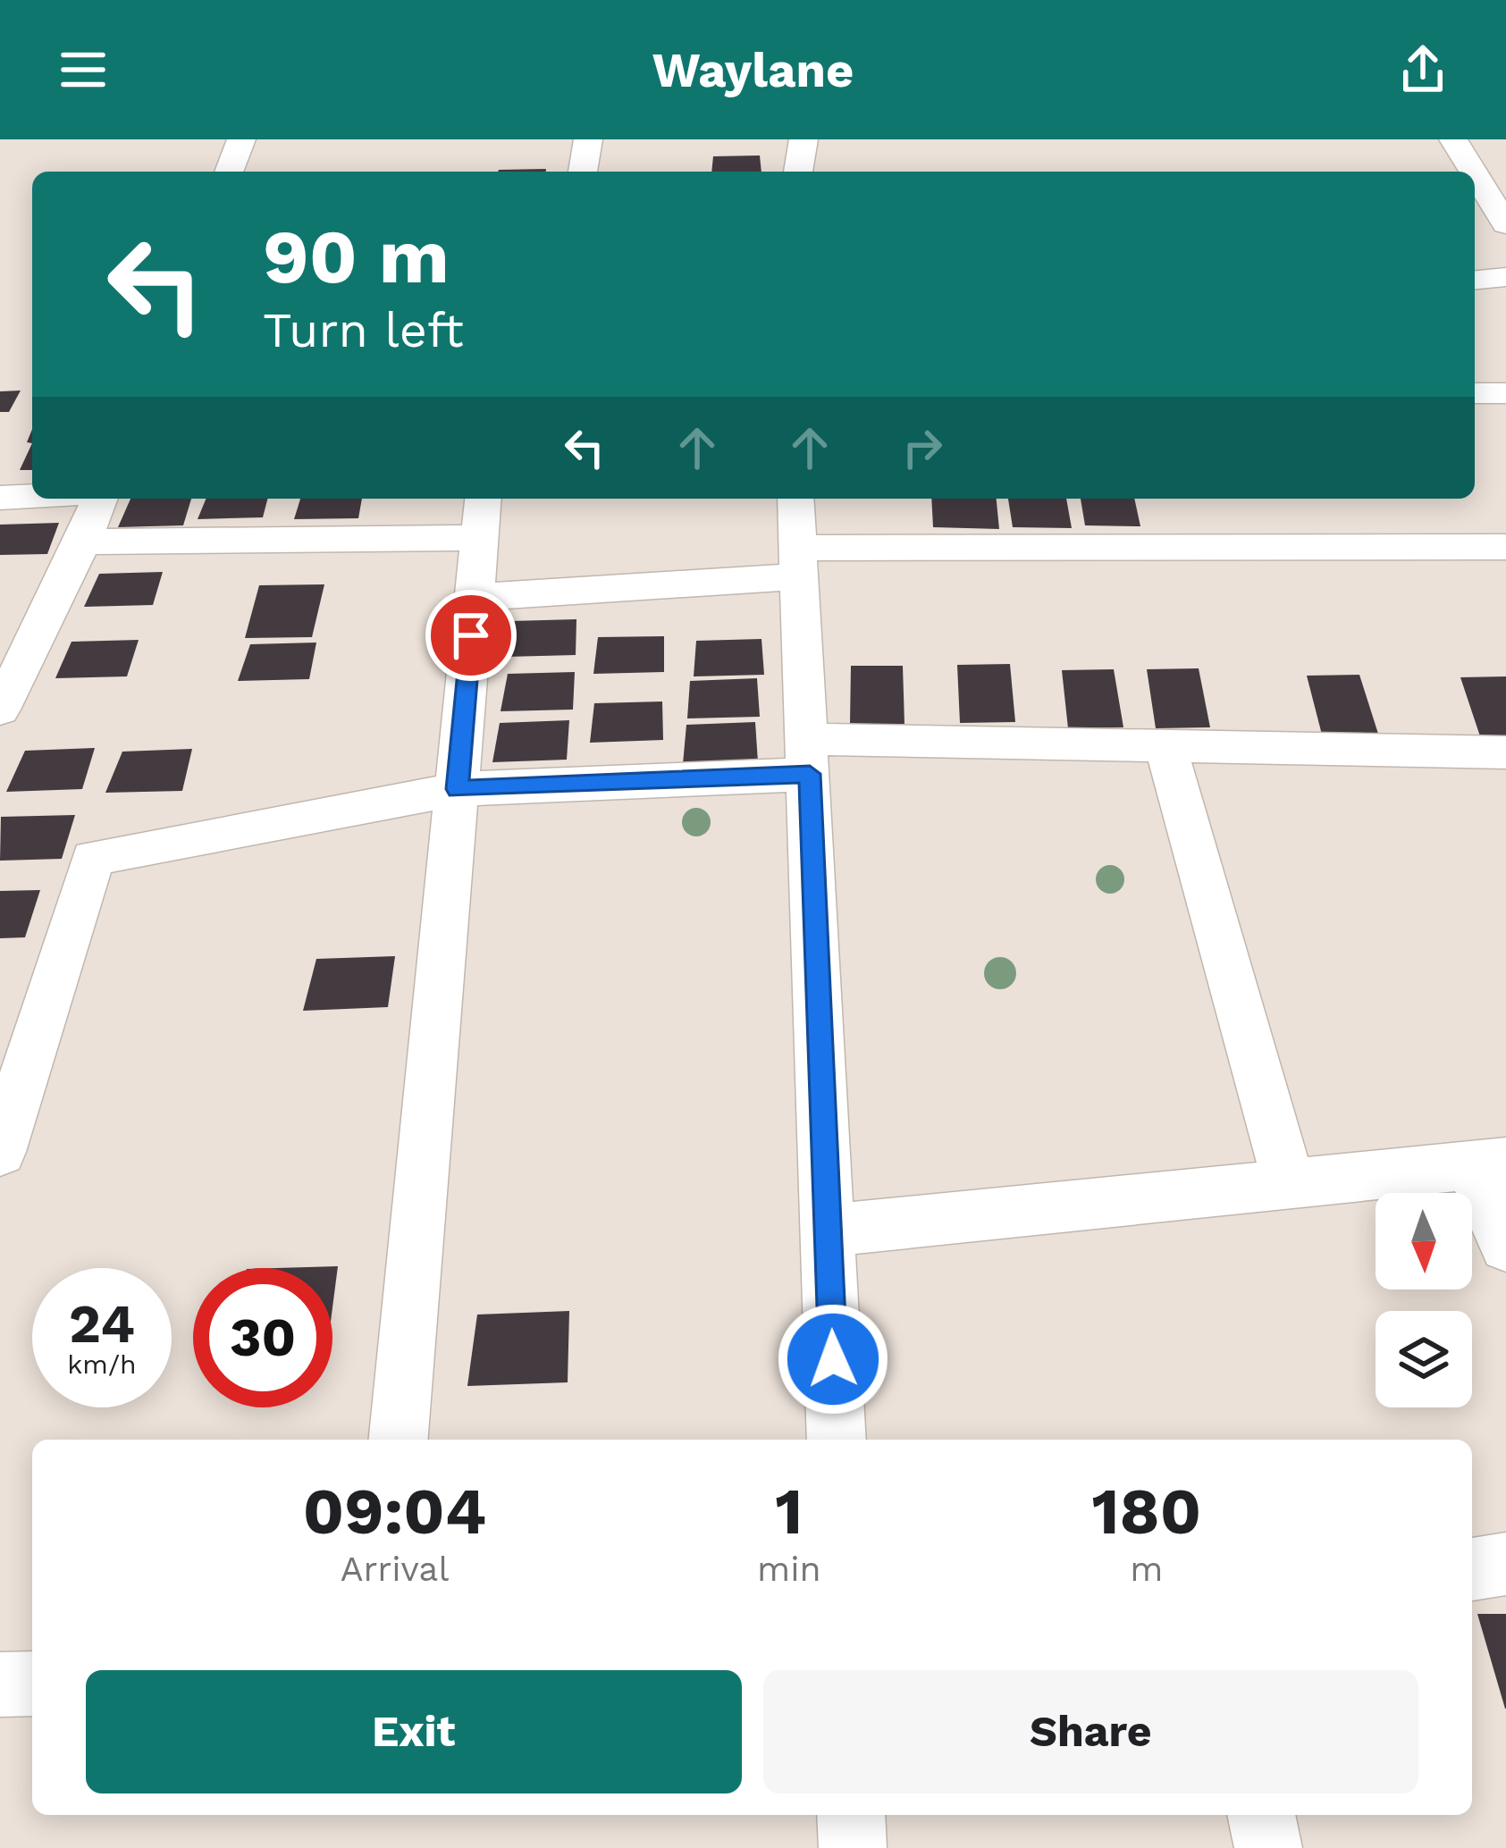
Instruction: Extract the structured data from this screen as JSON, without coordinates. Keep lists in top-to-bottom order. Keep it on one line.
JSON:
{"north":"bottom","page":{"header":"Waylane","turn":["90 m","Turn left"],"speed":"24 km/h","limit":"30","eta":["09:04","Arrival","1","min","180","m"],"buttons":["Exit","Share"]}}
